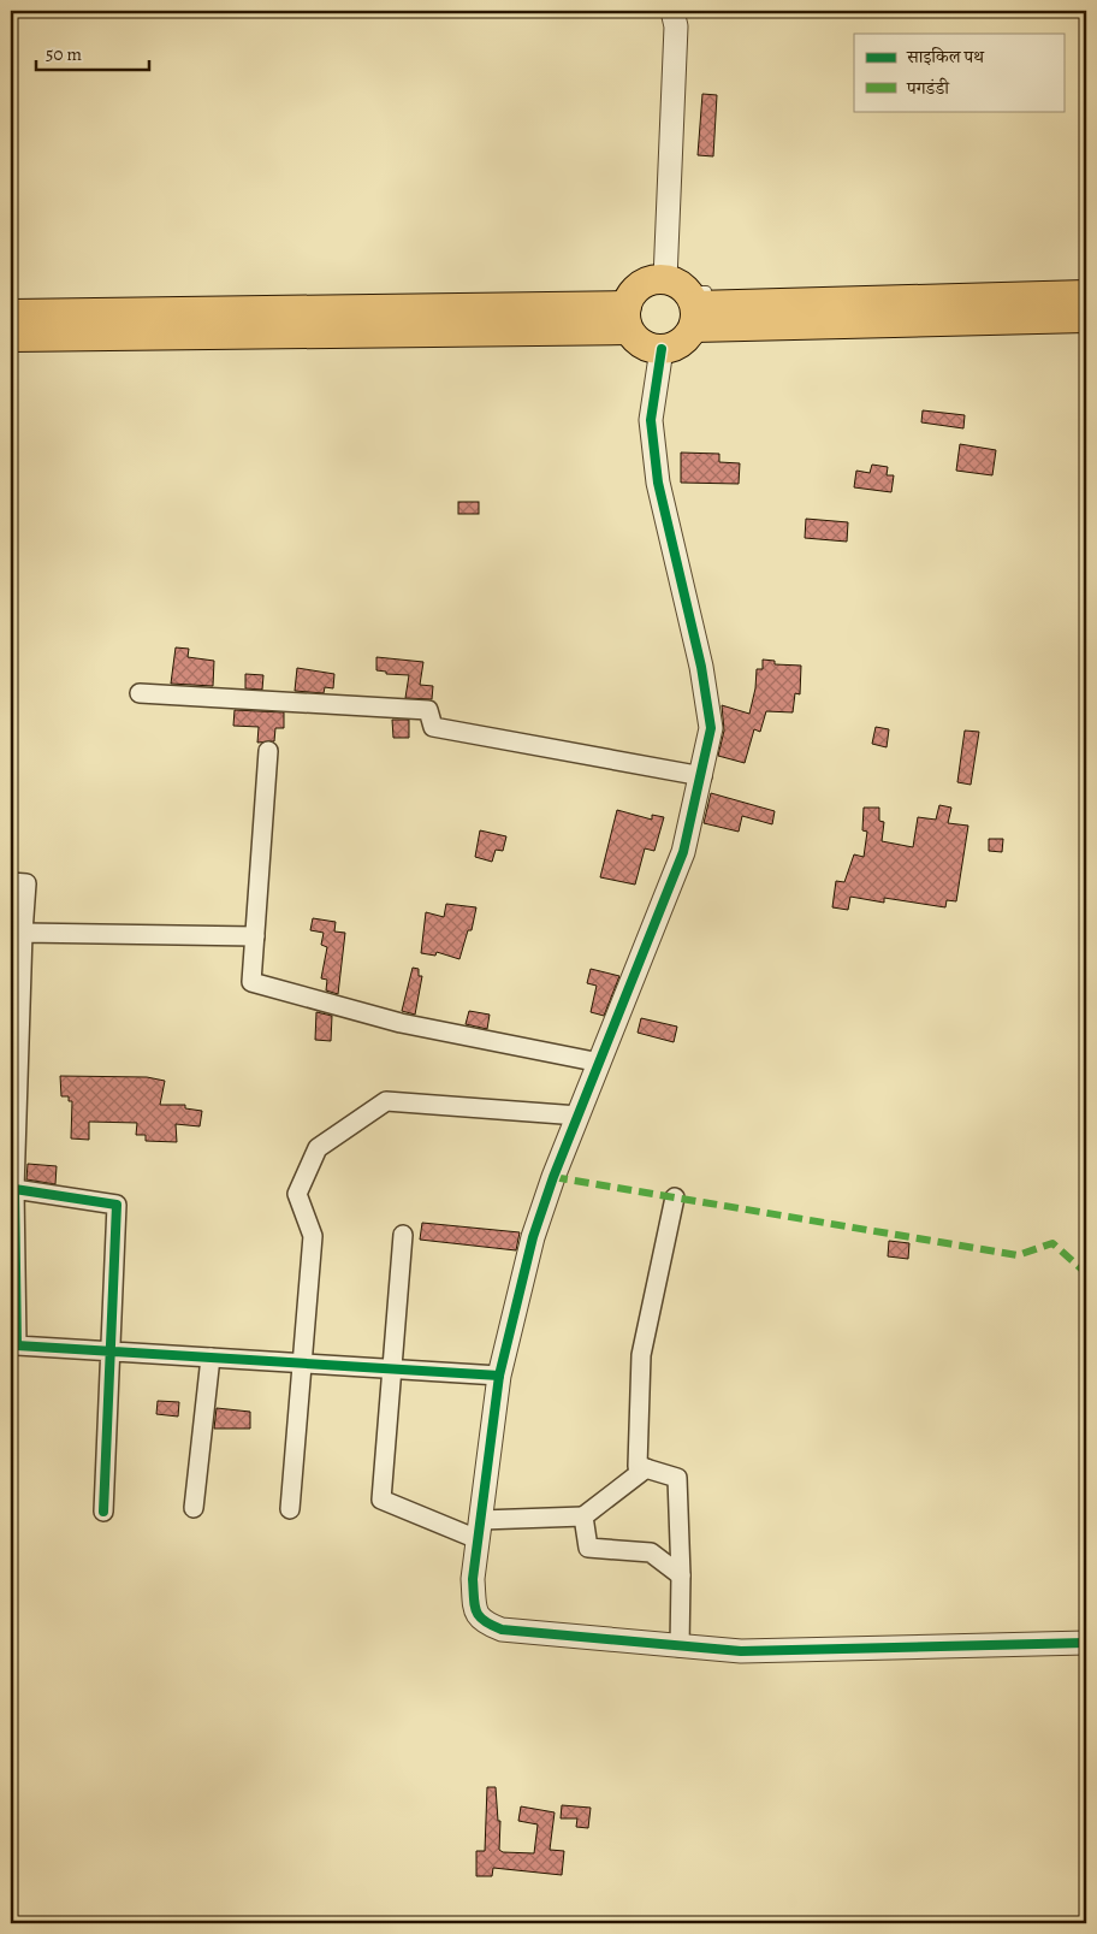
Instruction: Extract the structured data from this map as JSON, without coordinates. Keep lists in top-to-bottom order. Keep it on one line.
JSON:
{"legend":["साइकिल पथ","पगडंडी"],"scale_bar":"50 m"}
